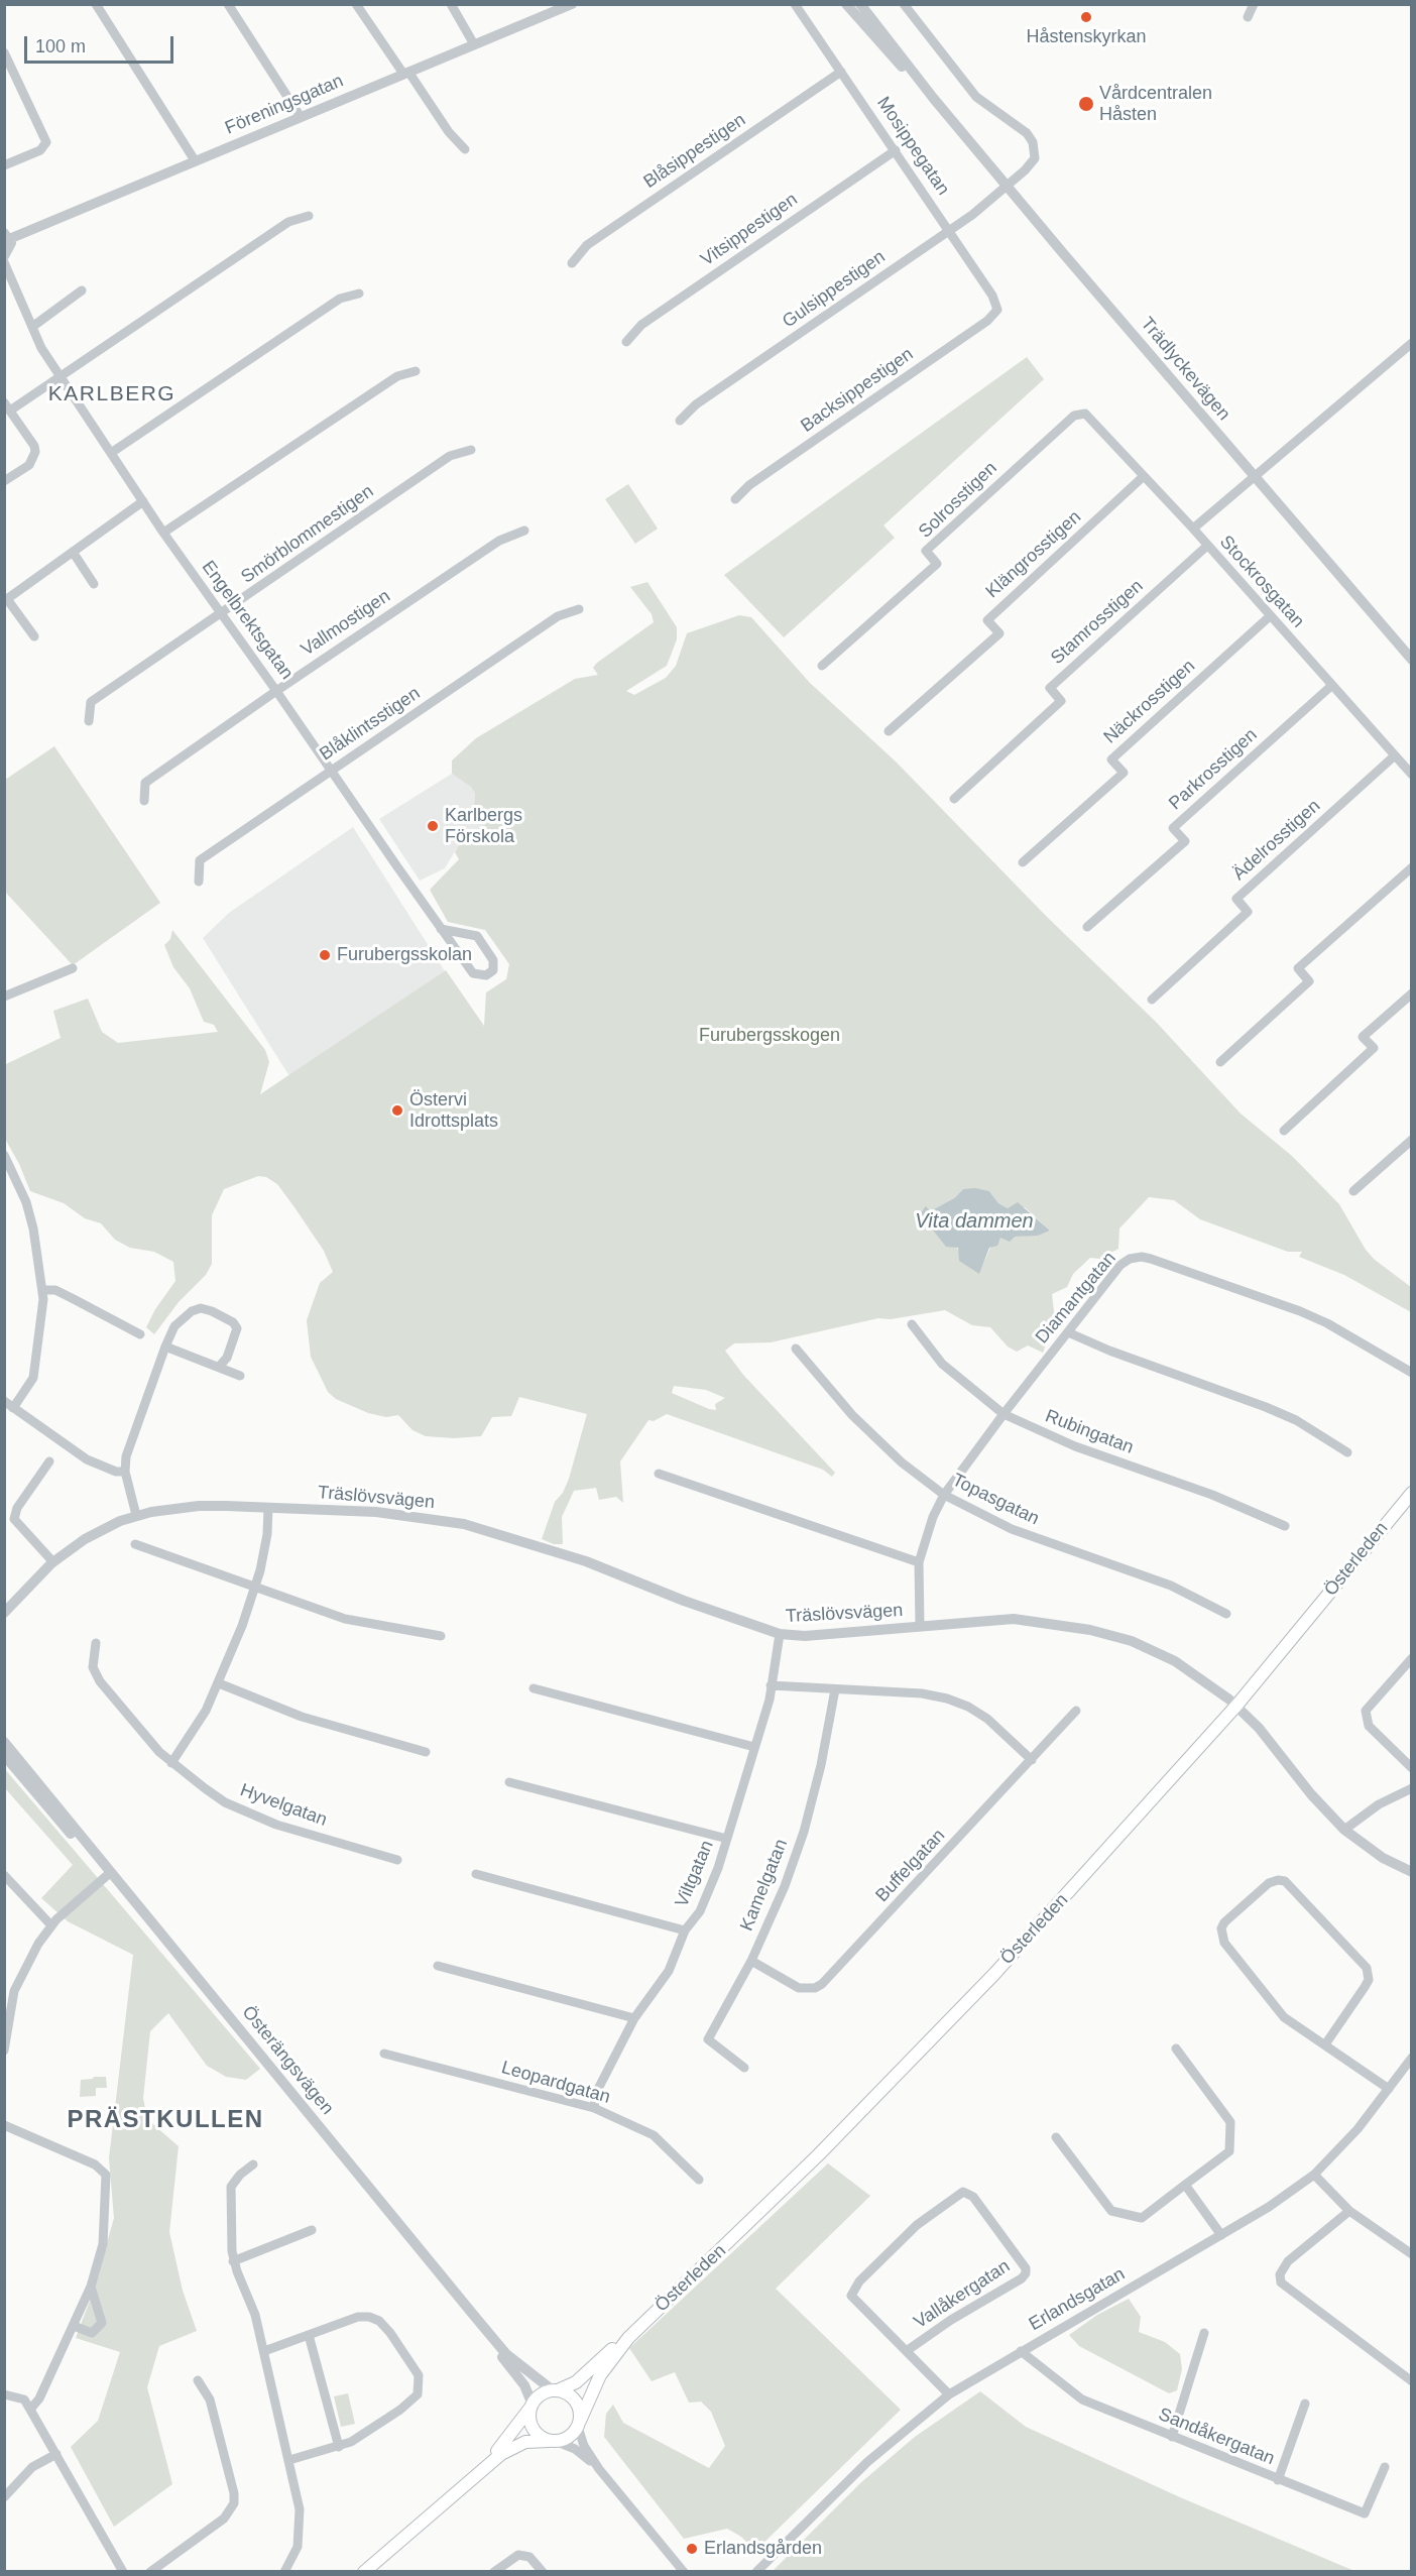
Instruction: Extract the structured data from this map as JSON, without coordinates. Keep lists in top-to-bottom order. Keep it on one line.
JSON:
{"streets":{"main road":["Österleden"],"street":["Föreningsgatan","Mosippegatan","Blåsippestigen","Vitsippestigen","Gulsippestigen","Trädlyckevägen","Backsippestigen","Solrosstigen","Smörblommestigen","Klängrosstigen","Stockrosgatan","Engelbrektsgatan","Stamrosstigen","Vallmostigen","Näckrosstigen","Blåklintsstigen","Parkrosstigen","Ädelrosstigen","Diamantgatan","Rubingatan","Träslövsvägen","Topasgatan","Hyvelgatan","Buffelgatan","Viltgatan","Kamelgatan","Österängsvägen","Leopardgatan","Vallåkergatan","Erlandsgatan","Sandåkergatan"]},"crossings":[["Mosippegatan","Blåsippestigen"],["Mosippegatan","Vitsippestigen"],["Mosippegatan","Gulsippestigen"],["Mosippegatan","Backsippestigen"],["Gulsippestigen","Trädlyckevägen"],["Solrosstigen","Stockrosgatan"],["Smörblommestigen","Engelbrektsgatan"],["Klängrosstigen","Stockrosgatan"],["Stockrosgatan","Stamrosstigen"],["Stockrosgatan","Näckrosstigen"],["Stockrosgatan","Parkrosstigen"],["Stockrosgatan","Ädelrosstigen"],["Engelbrektsgatan","Vallmostigen"],["Engelbrektsgatan","Blåklintsstigen"],["Diamantgatan","Rubingatan"],["Diamantgatan","Träslövsvägen"],["Diamantgatan","Topasgatan"],["Träslövsvägen","Österleden"],["Träslövsvägen","Viltgatan"],["Österleden","Österängsvägen"],["Buffelgatan","Kamelgatan"],["Viltgatan","Leopardgatan"],["Vallåkergatan","Erlandsgatan"],["Erlandsgatan","Sandåkergatan"]],"districts":["KARLBERG","PRÄSTKULLEN"],"water":["Vita dammen"],"parks":["Furubergsskogen"],"places":["Håstenskyrkan","Vårdcentralen Håsten","Karlbergs Förskola","Furubergsskolan","Östervi Idrottsplats","Erlandsgården"],"scale_bar":"100 m"}
